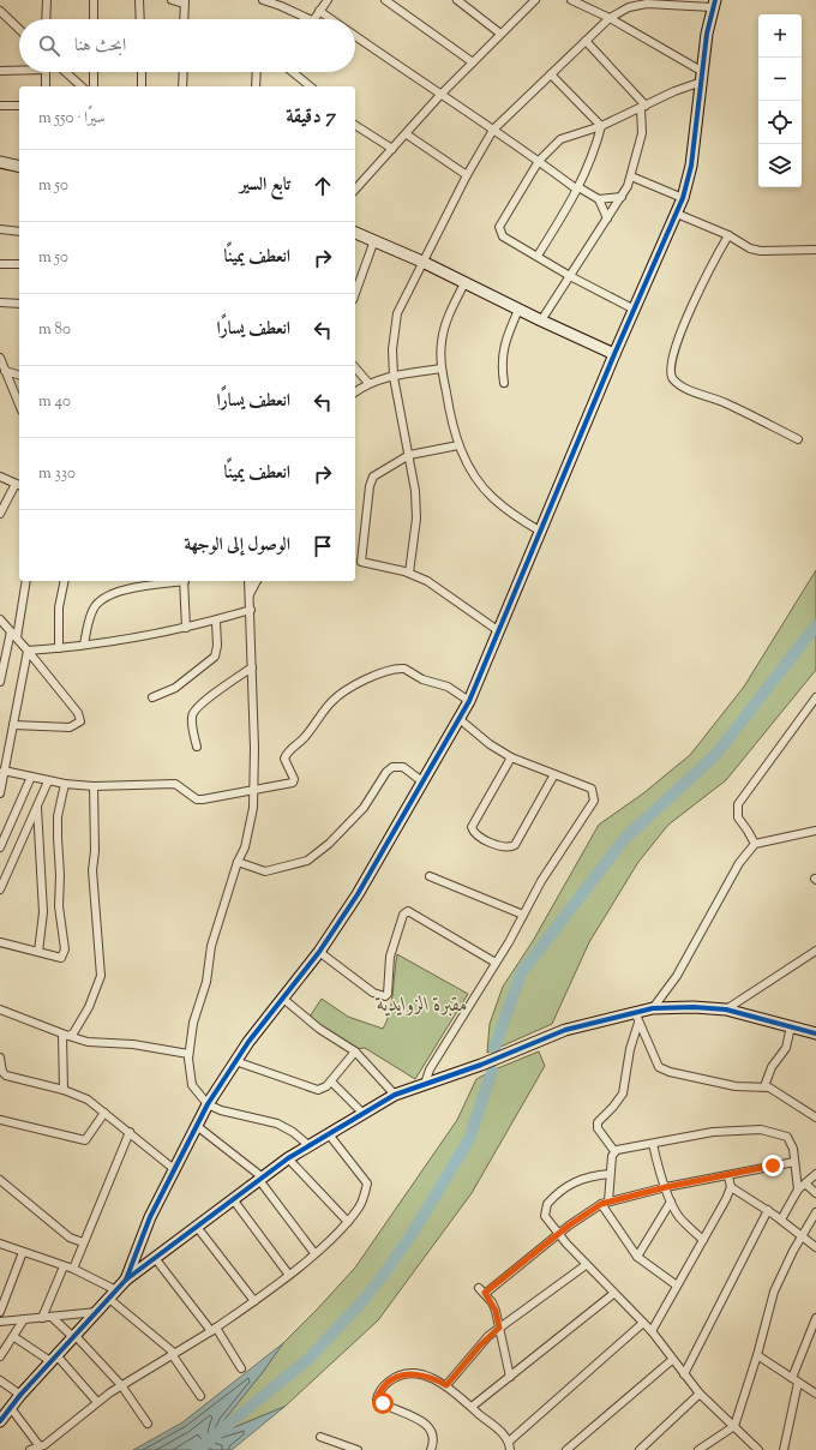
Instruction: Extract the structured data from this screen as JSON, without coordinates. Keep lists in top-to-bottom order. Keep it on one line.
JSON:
{"parks":["مقبرة الزوايدية"],"page":{"map_buttons":["+","−"],"search":"ابحث هنا","heading":["7 دقيقة","سيرًا · 550 m"],"list":[["تابع السير","50 m"],["انعطف يمينًا","50 m"],["انعطف يسارًا","80 m"],["انعطف يسارًا","40 m"],["انعطف يمينًا","330 m"],"الوصول إلى الوجهة"]}}
